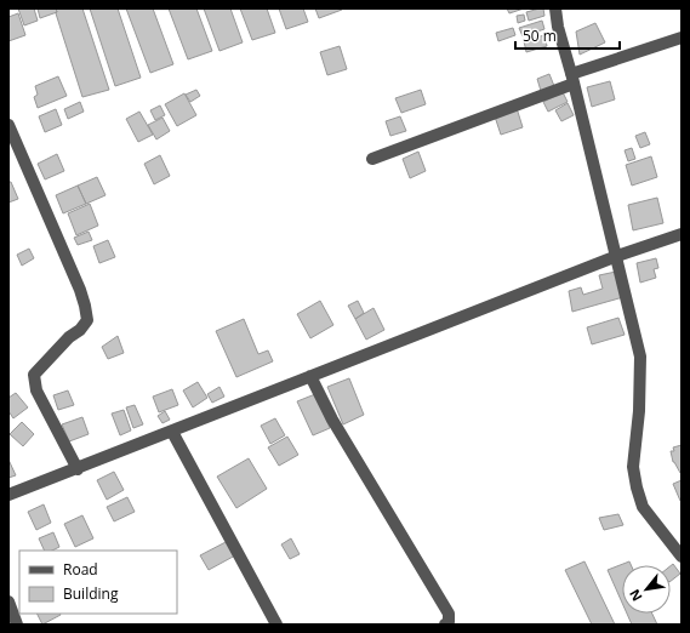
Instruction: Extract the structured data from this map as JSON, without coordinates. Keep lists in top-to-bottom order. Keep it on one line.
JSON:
{"legend":["Road","Building"],"scale_bar":"50 m","north":"bottom left"}
